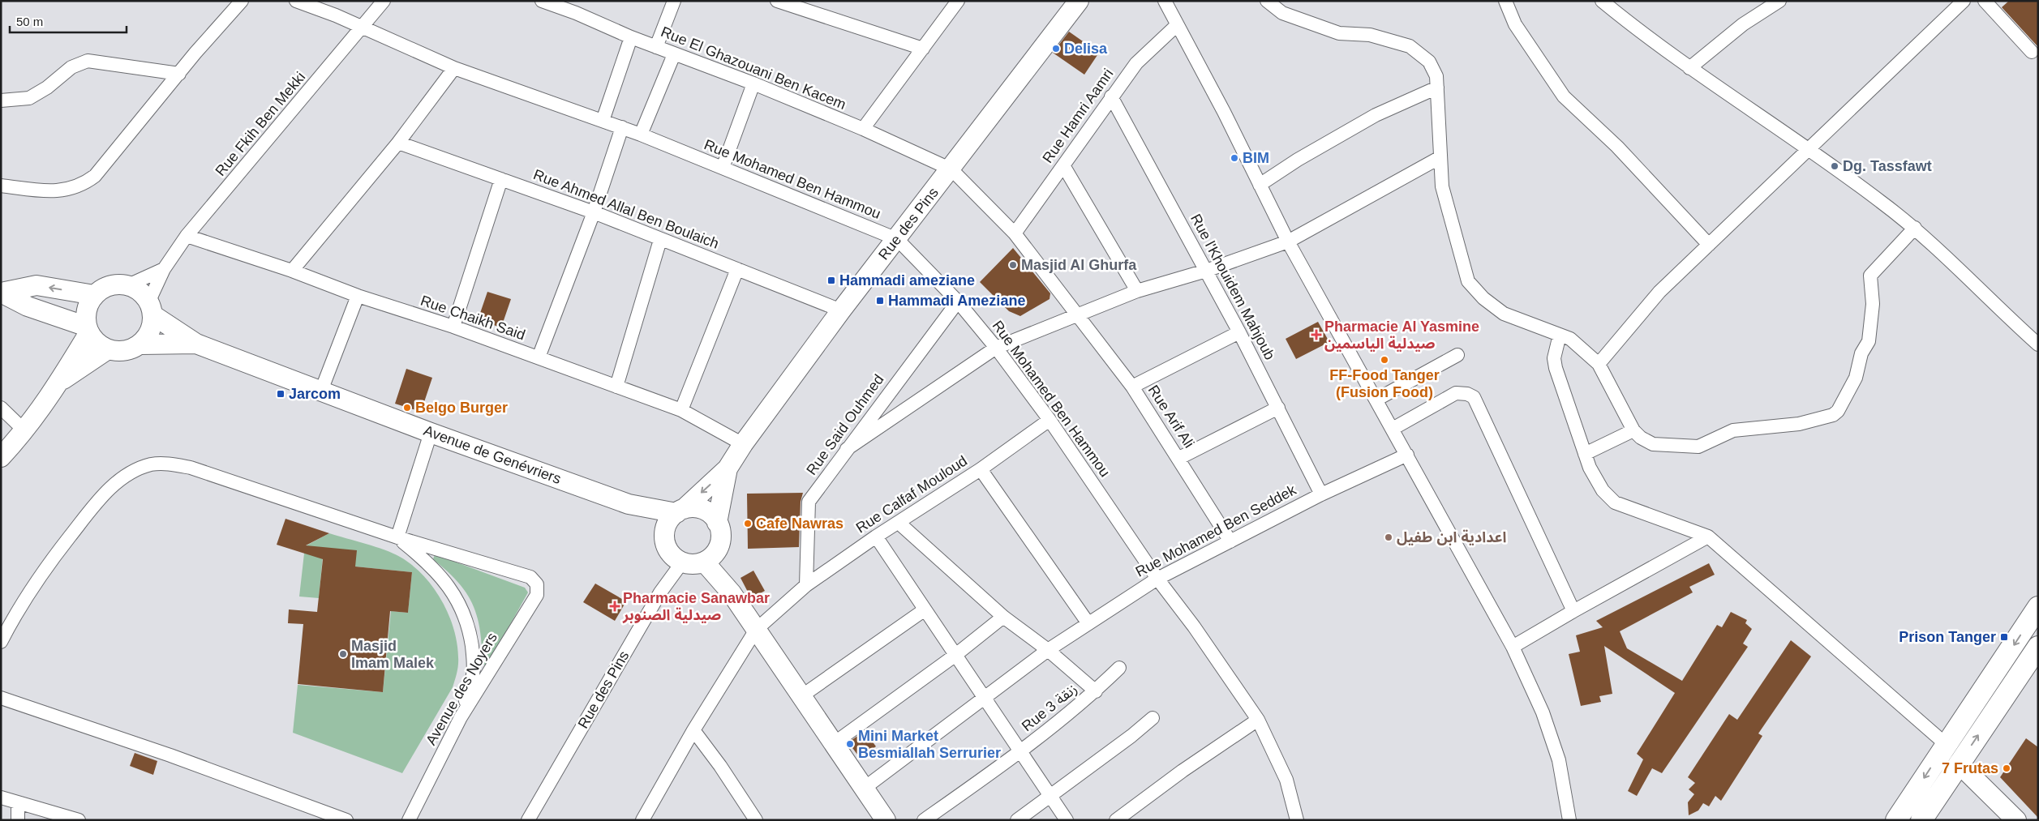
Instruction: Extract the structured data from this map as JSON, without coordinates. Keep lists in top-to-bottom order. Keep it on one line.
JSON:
{"streets":{"street":["Rue El Ghazouani Ben Kacem","Rue Hamri Aamri","Rue Fkih Ben Mekki","Rue Mohamed Ben Hammou","Rue Ahmed Allal Ben Boulaich","Rue des Pins","Rue l'Khouidem Mahjoub","Rue Chaikh Said","Rue Arif Ali","Rue Said Ouhmed","Avenue de Genévriers","Rue Calfaf Mouloud","Rue Mohamed Ben Seddek","Avenue des Noyers","Rue 3 زنقة"]},"crossings":[["Rue El Ghazouani Ben Kacem","Rue des Pins"],["Rue El Ghazouani Ben Kacem","Rue Arif Ali"],["Rue Hamri Aamri","Rue l'Khouidem Mahjoub"],["Rue Hamri Aamri","Rue Arif Ali"],["Rue Fkih Ben Mekki","Rue Mohamed Ben Hammou"],["Rue Fkih Ben Mekki","Rue Chaikh Said"],["Rue Fkih Ben Mekki","Avenue de Genévriers"],["Rue Mohamed Ben Hammou","Rue des Pins"],["Rue Mohamed Ben Hammou","Rue Said Ouhmed"],["Rue Mohamed Ben Hammou","Rue Calfaf Mouloud"],["Rue Mohamed Ben Hammou","Rue Mohamed Ben Seddek"],["Rue Ahmed Allal Ben Boulaich","Rue des Pins"],["Rue des Pins","Rue Chaikh Said"],["Rue des Pins","Rue Arif Ali"],["Rue des Pins","Avenue de Genévriers"],["Rue l'Khouidem Mahjoub","Rue Mohamed Ben Seddek"],["Rue Arif Ali","Rue Mohamed Ben Seddek"],["Rue Said Ouhmed","Rue Calfaf Mouloud"]],"places":{"other":["Delisa","BIM","Dg. Tassfawt","Masjid Al Ghurfa","FF-Food Tanger (Fusion Food)","Belgo Burger","Cafe Nawras","اعدادية ابن طفيل","Masjid Imam Malek","Mini Market Besmiallah Serrurier","7 Frutas"],"transit":["Hammadi ameziane","Hammadi Ameziane","Jarcom","Prison Tanger"],"health":["Pharmacie Al Yasmine صيدلية الياسمين","Pharmacie Sanawbar صيدلية الصنوبر"]},"scale_bar":"50 m"}
